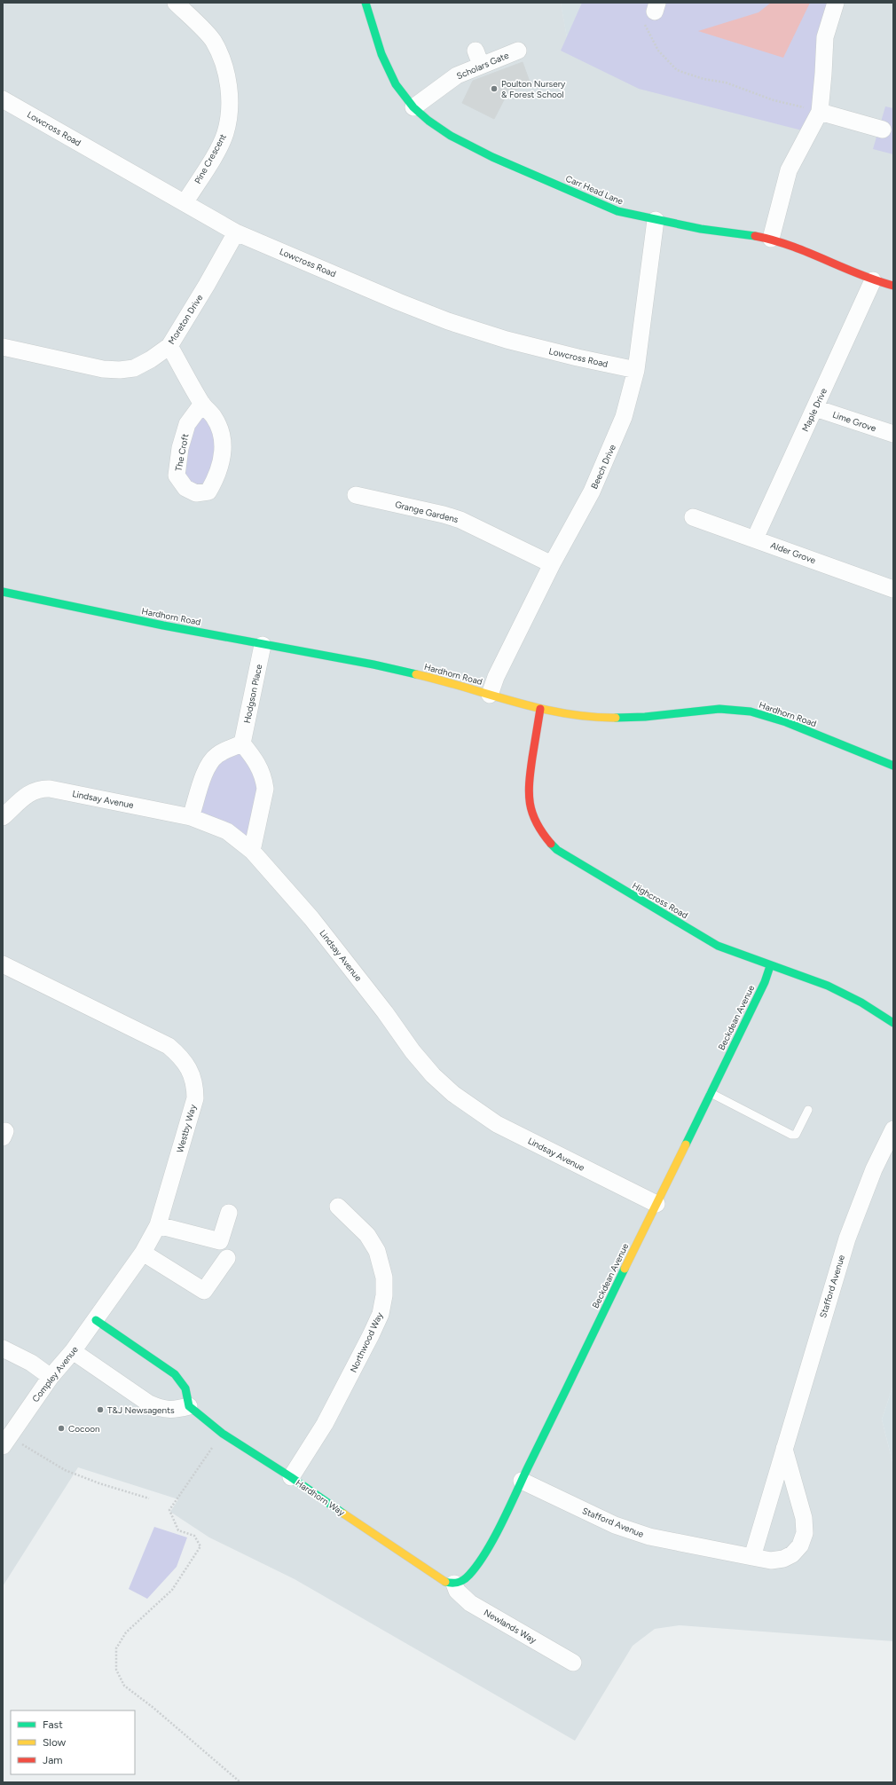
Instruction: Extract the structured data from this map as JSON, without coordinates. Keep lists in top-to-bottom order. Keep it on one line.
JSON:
{"streets":{"street":["Scholars Gate","Lowcross Road","Pine Crescent","Carr Head Lane","Moreton Drive","Maple Drive","Lime Grove","The Croft","Beech Drive","Grange Gardens","Alder Grove","Hardhorn Road","Hodgson Place","Lindsay Avenue","Highcross Road","Beckdean Avenue","Westby Way","Stafford Avenue","Northwood Way","Compley Avenue","Hardhorn Way","Newlands Way"]},"crossings":[["Scholars Gate","Carr Head Lane"],["Lowcross Road","Pine Crescent"],["Lowcross Road","Moreton Drive"],["Lowcross Road","Beech Drive"],["Carr Head Lane","Maple Drive"],["Carr Head Lane","Beech Drive"],["Moreton Drive","The Croft"],["Maple Drive","Lime Grove"],["Maple Drive","Alder Grove"],["Beech Drive","Grange Gardens"],["Beech Drive","Hardhorn Road"],["Hardhorn Road","Hodgson Place"],["Hardhorn Road","Highcross Road"],["Lindsay Avenue","Beckdean Avenue"],["Highcross Road","Beckdean Avenue"],["Beckdean Avenue","Stafford Avenue"],["Beckdean Avenue","Hardhorn Way"],["Beckdean Avenue","Newlands Way"],["Westby Way","Compley Avenue"],["Northwood Way","Hardhorn Way"],["Hardhorn Way","Newlands Way"]],"places":["Poulton Nursery & Forest School","T&J Newsagents","Cocoon"],"legend":["Fast","Slow","Jam"]}
